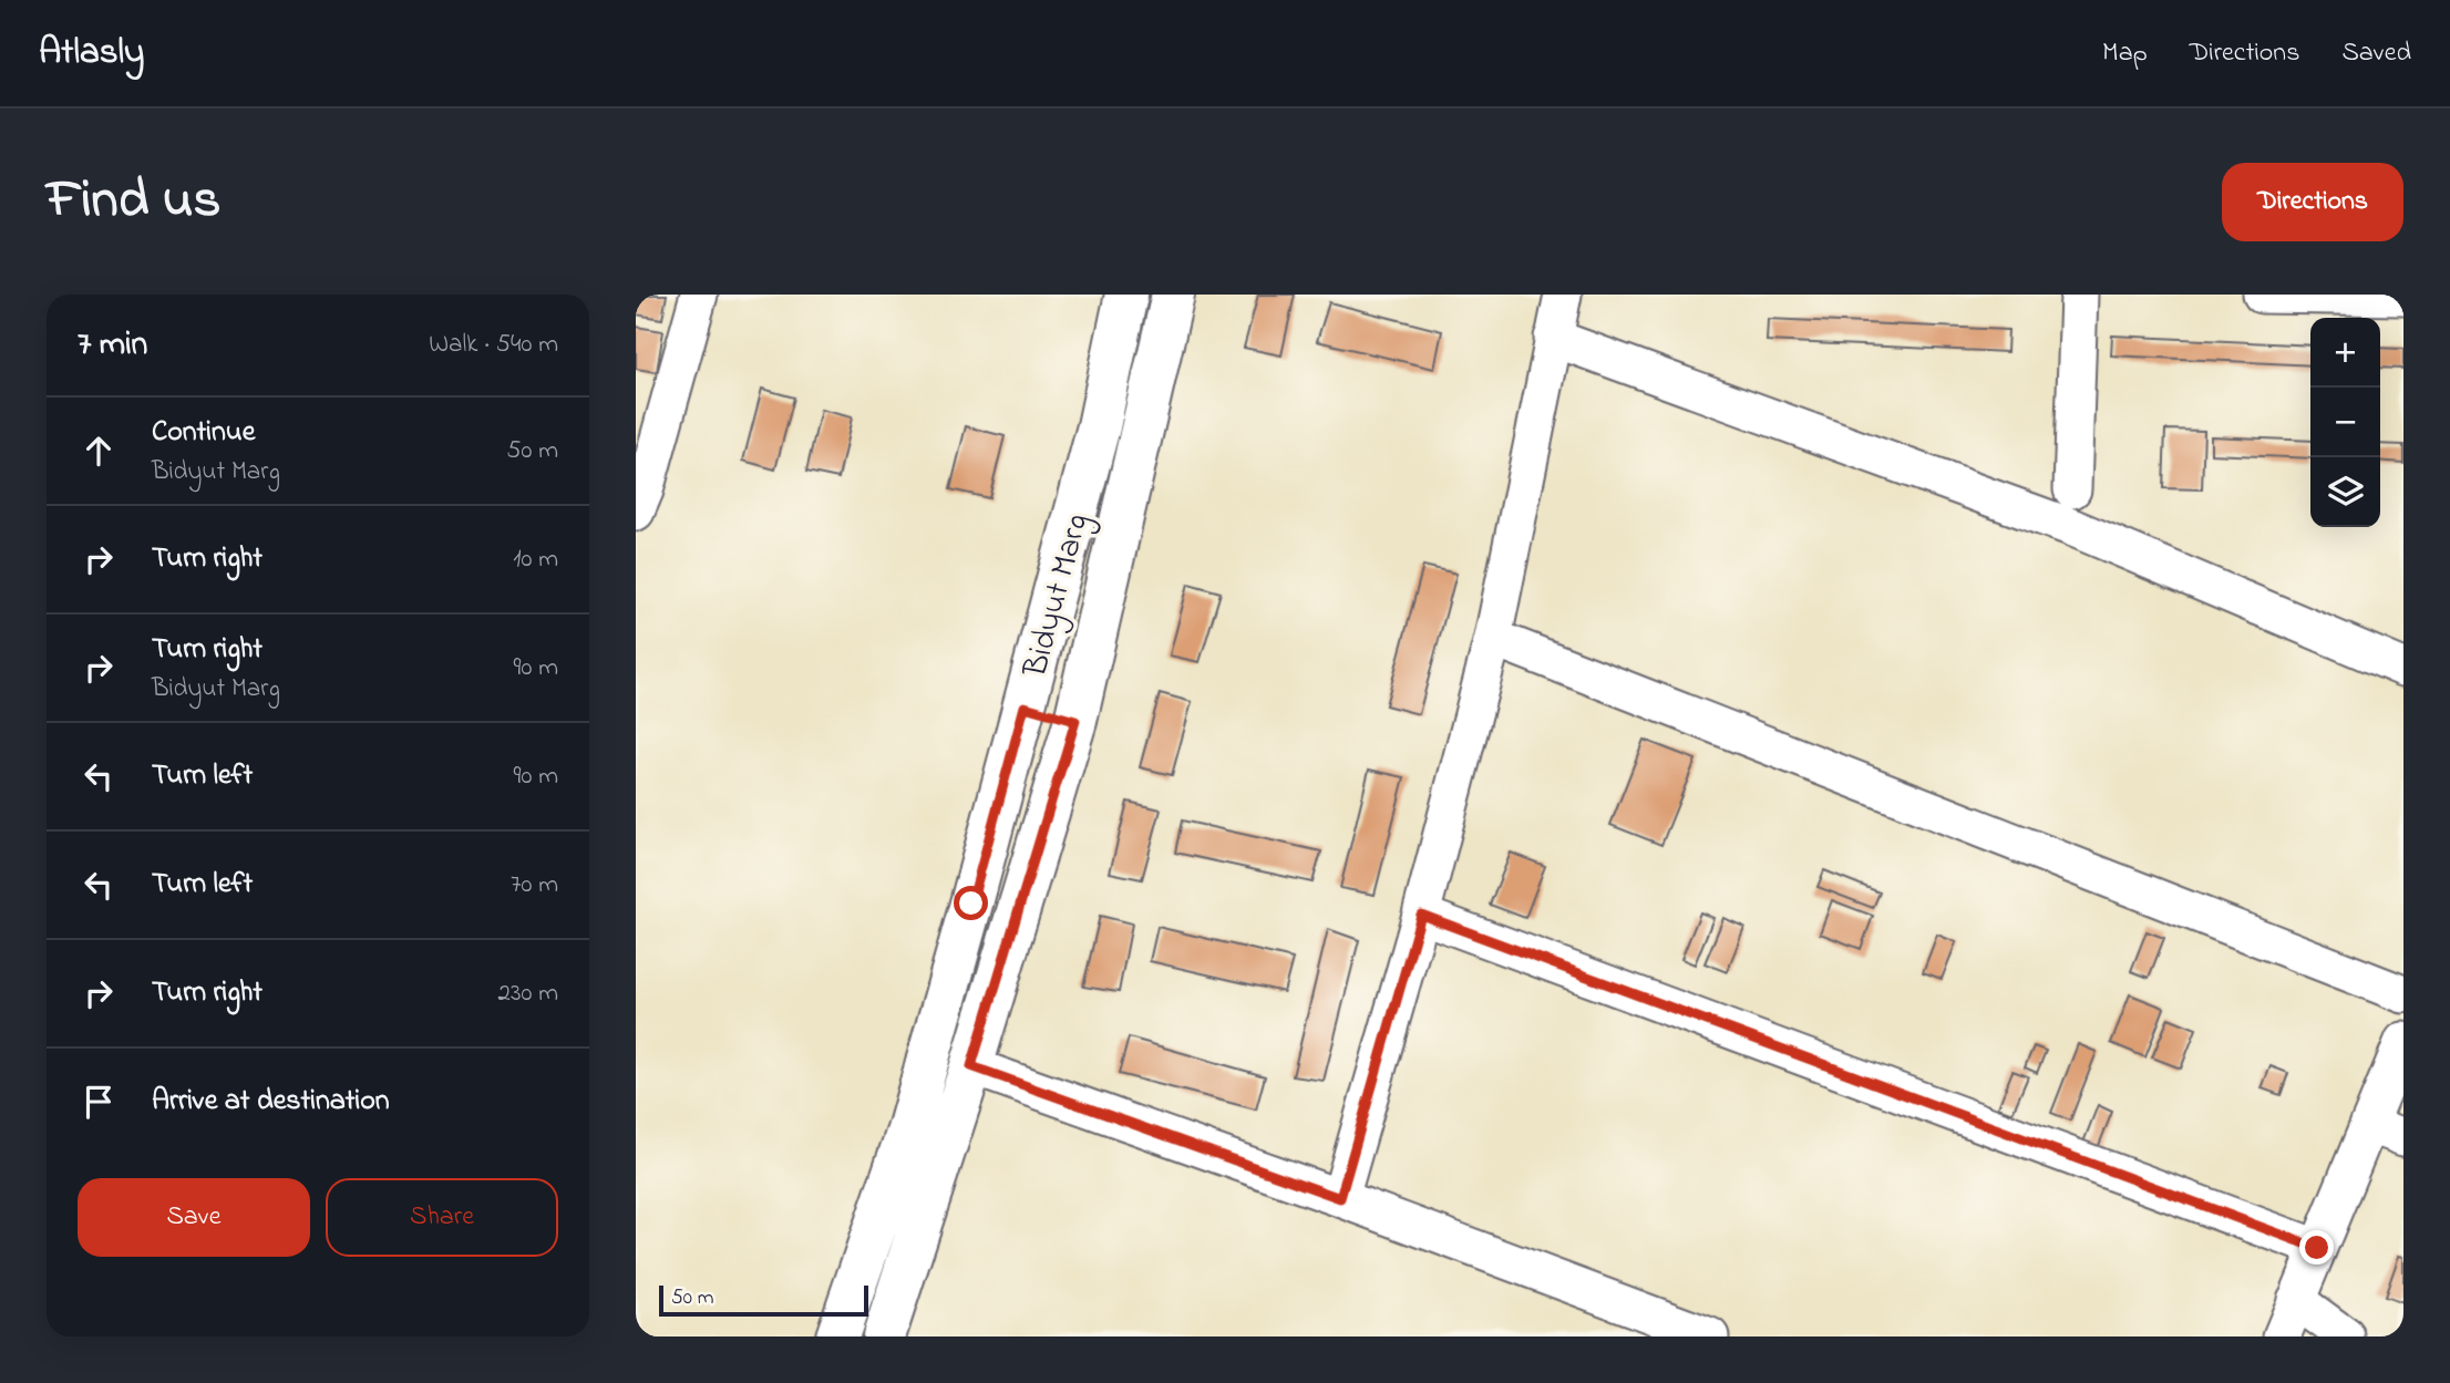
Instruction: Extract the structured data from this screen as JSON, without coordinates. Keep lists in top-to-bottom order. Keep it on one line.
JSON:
{"streets":{"main road":["Bidyut Marg"]},"scale_bar":"50 m","page":{"header":"Atlasly","nav":["Map","Directions","Saved"],"title":"Find us","buttons":["Directions",["Save","Share"]],"heading":["7 min","Walk · 540 m"],"map_buttons":["+","−"],"list":[["Continue","Bidyut Marg","50 m"],["Turn right","10 m"],["Turn right","Bidyut Marg","90 m"],["Turn left","90 m"],["Turn left","70 m"],["Turn right","230 m"],"Arrive at destination"],"scale":"50 m"}}
